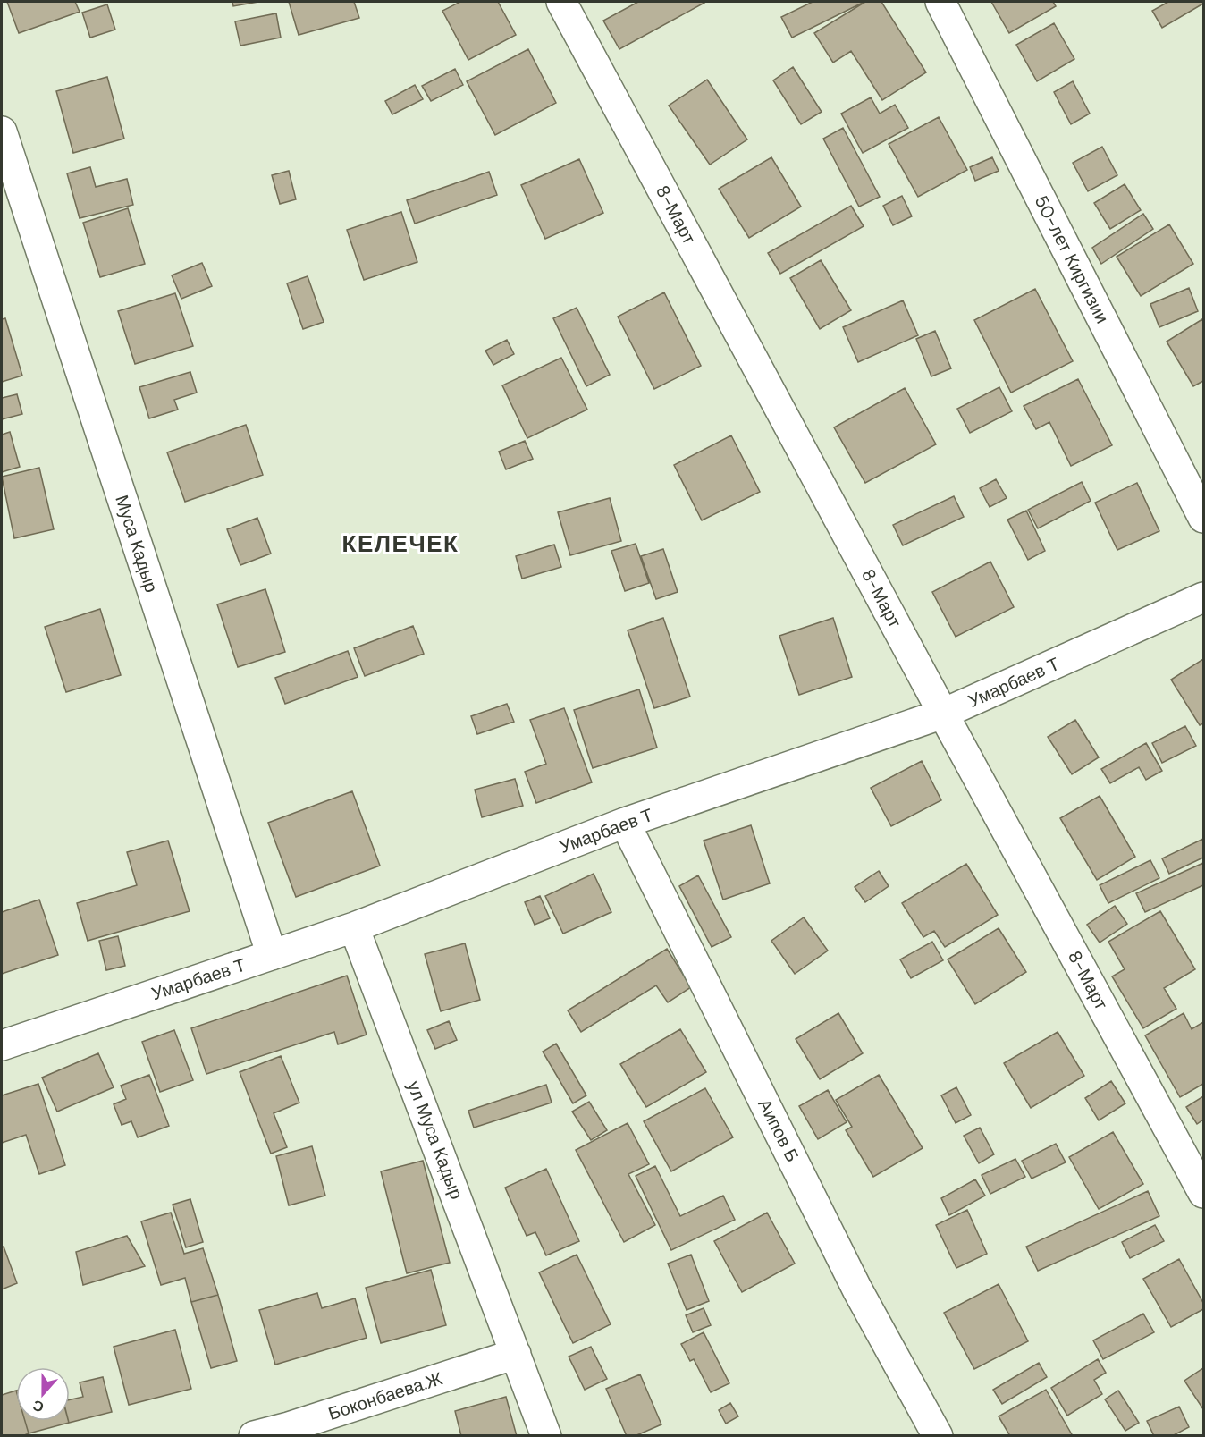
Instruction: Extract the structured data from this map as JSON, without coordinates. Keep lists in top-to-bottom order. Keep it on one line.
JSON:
{"streets":{"street":["8-Март","50-лет Киргизии","Муса Кадыр","Умарбаев Т","Аипов Б","ул Муса Кадыр","Боконбаева.Ж"]},"crossings":[["8-Март","Умарбаев Т"],["Муса Кадыр","Умарбаев Т"],["Умарбаев Т","Аипов Б"],["Умарбаев Т","ул Муса Кадыр"],["ул Муса Кадыр","Боконбаева.Ж"]],"districts":["КЕЛЕЧЕК"],"north":"bottom"}
